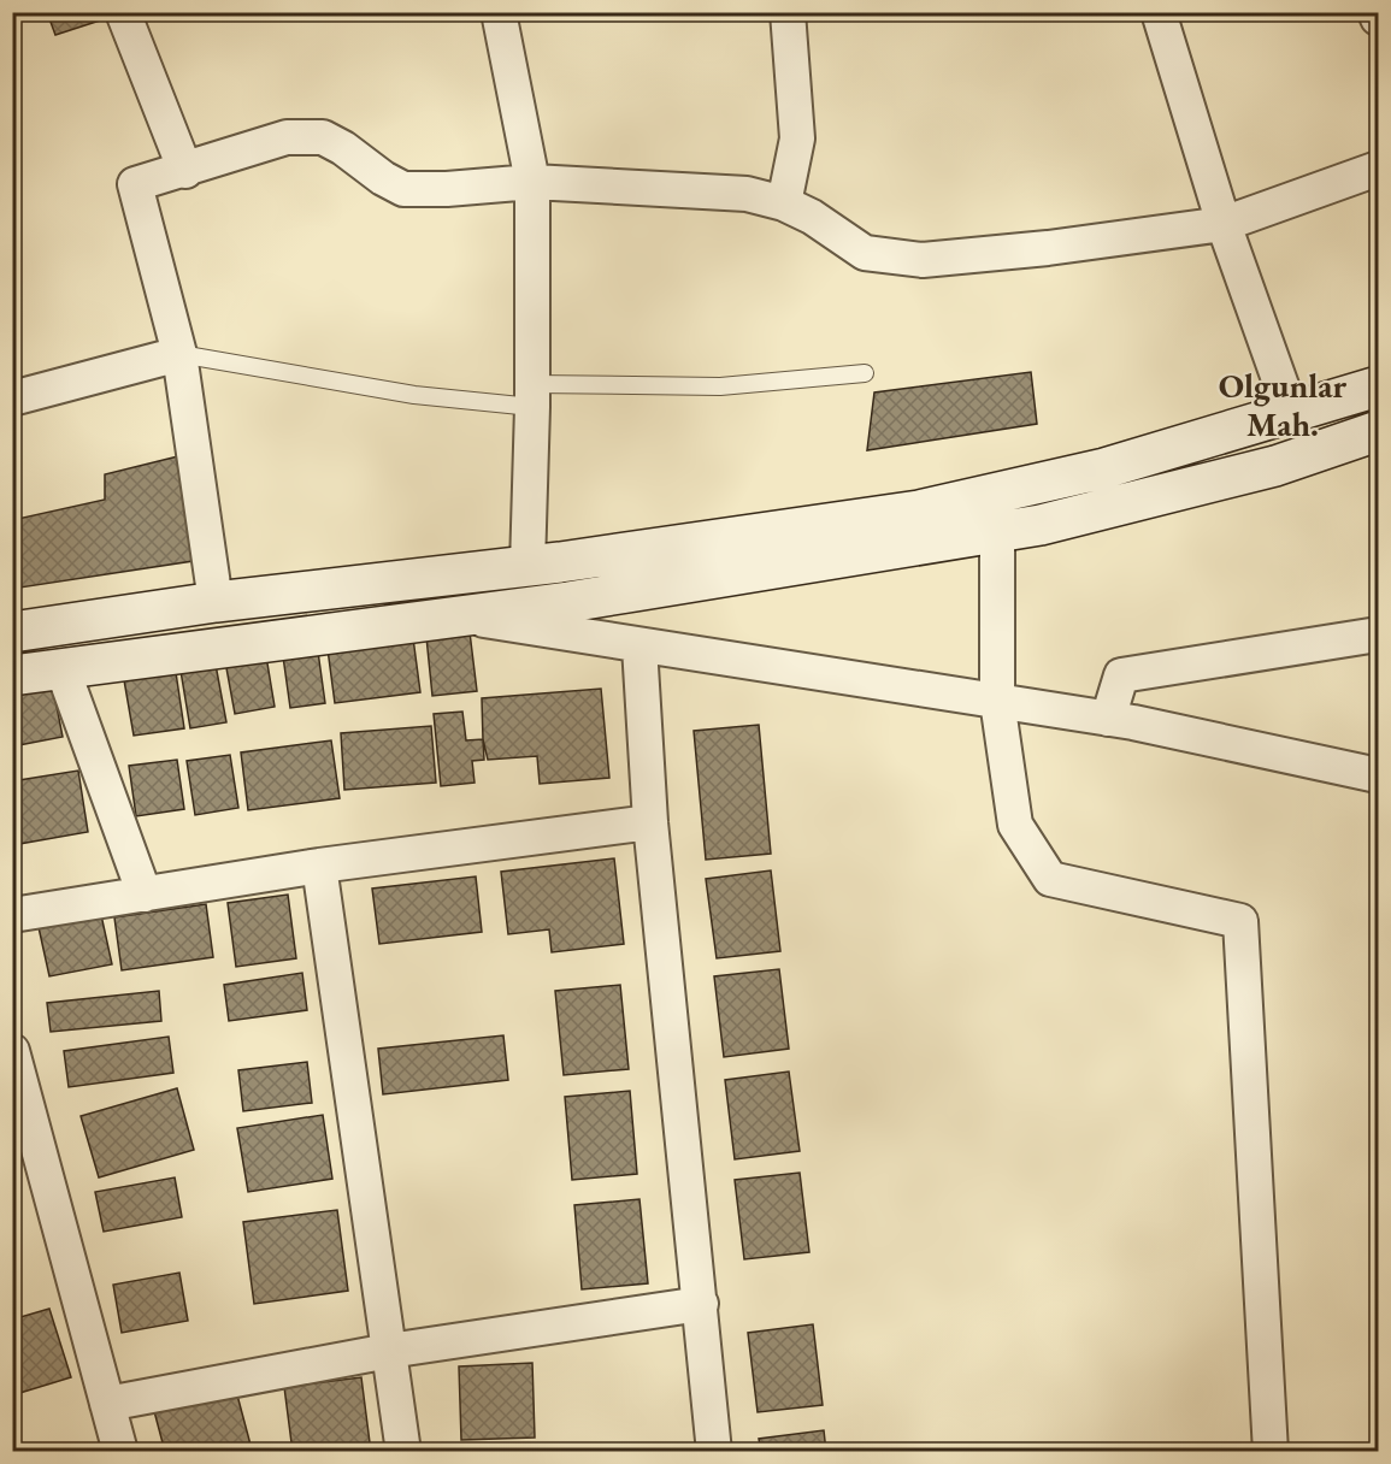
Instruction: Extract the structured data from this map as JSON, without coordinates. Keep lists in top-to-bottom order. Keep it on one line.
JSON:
{"districts":["Olgunlar Mah."]}
